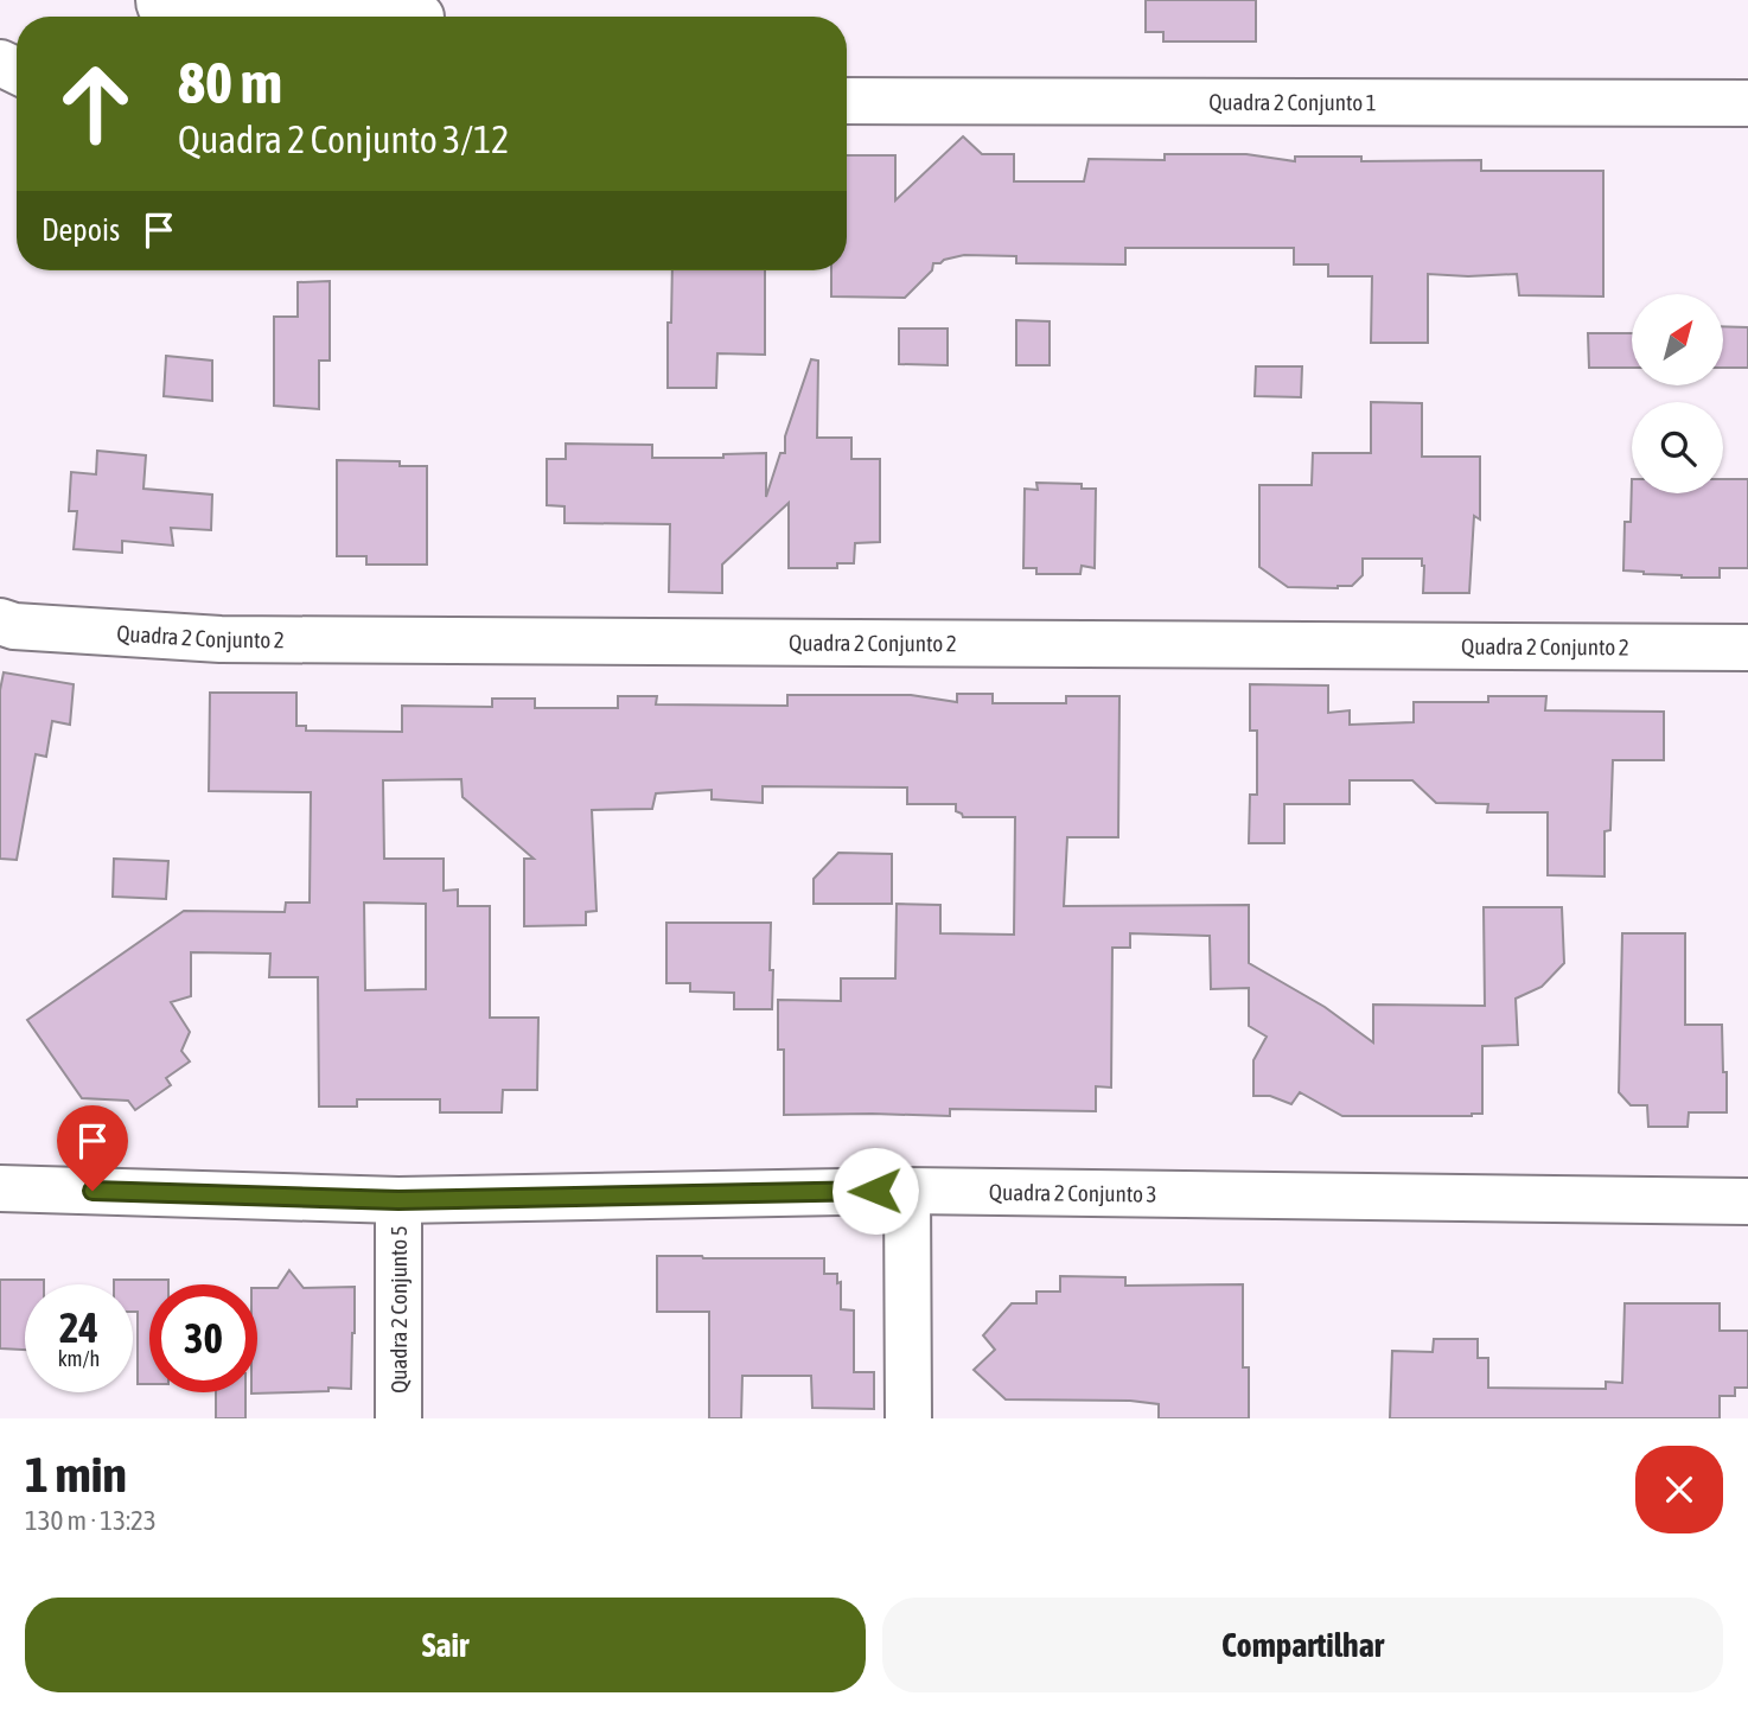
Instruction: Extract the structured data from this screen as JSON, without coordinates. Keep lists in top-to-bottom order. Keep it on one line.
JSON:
{"streets":{"street":["Quadra 2 Conjunto 1","Quadra 2 Conjunto 2","Quadra 2 Conjunto 3","Quadra 2 Conjunto 5"]},"crossings":[["Quadra 2 Conjunto 3","Quadra 2 Conjunto 5"]],"north":"top right","page":{"turn":["80 m","Quadra 2 Conjunto 3/12"],"then":"Depois","speed":"24 km/h","limit":"30","heading":["1 min","130 m · 13:23"],"buttons":["Sair","Compartilhar"]}}
